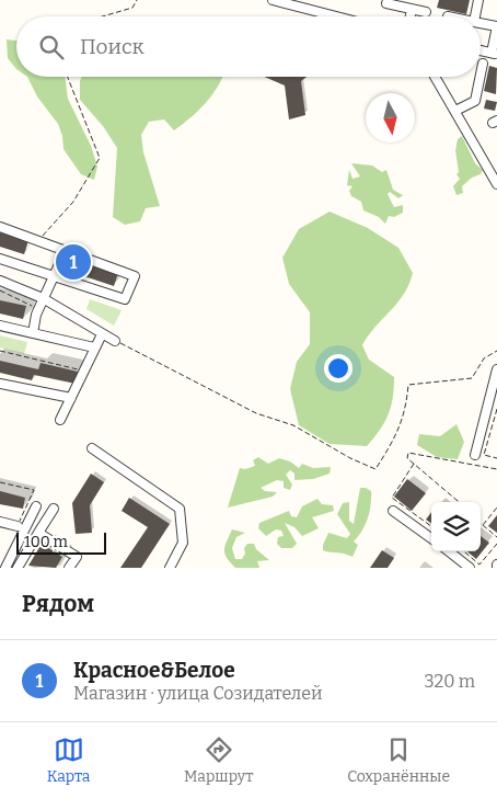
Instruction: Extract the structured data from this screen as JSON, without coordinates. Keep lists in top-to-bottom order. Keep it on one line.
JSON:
{"scale_bar":"100 m","north":"bottom","page":{"search":"Поиск","pins":"1","scale":"100 m","heading":"Рядом","list":[{"mark":"1","name":"Красное&Белое","note":"Магазин · улица Созидателей","value":"320 m"}],"nav":["Карта","Маршрут","Сохранённые"]}}
